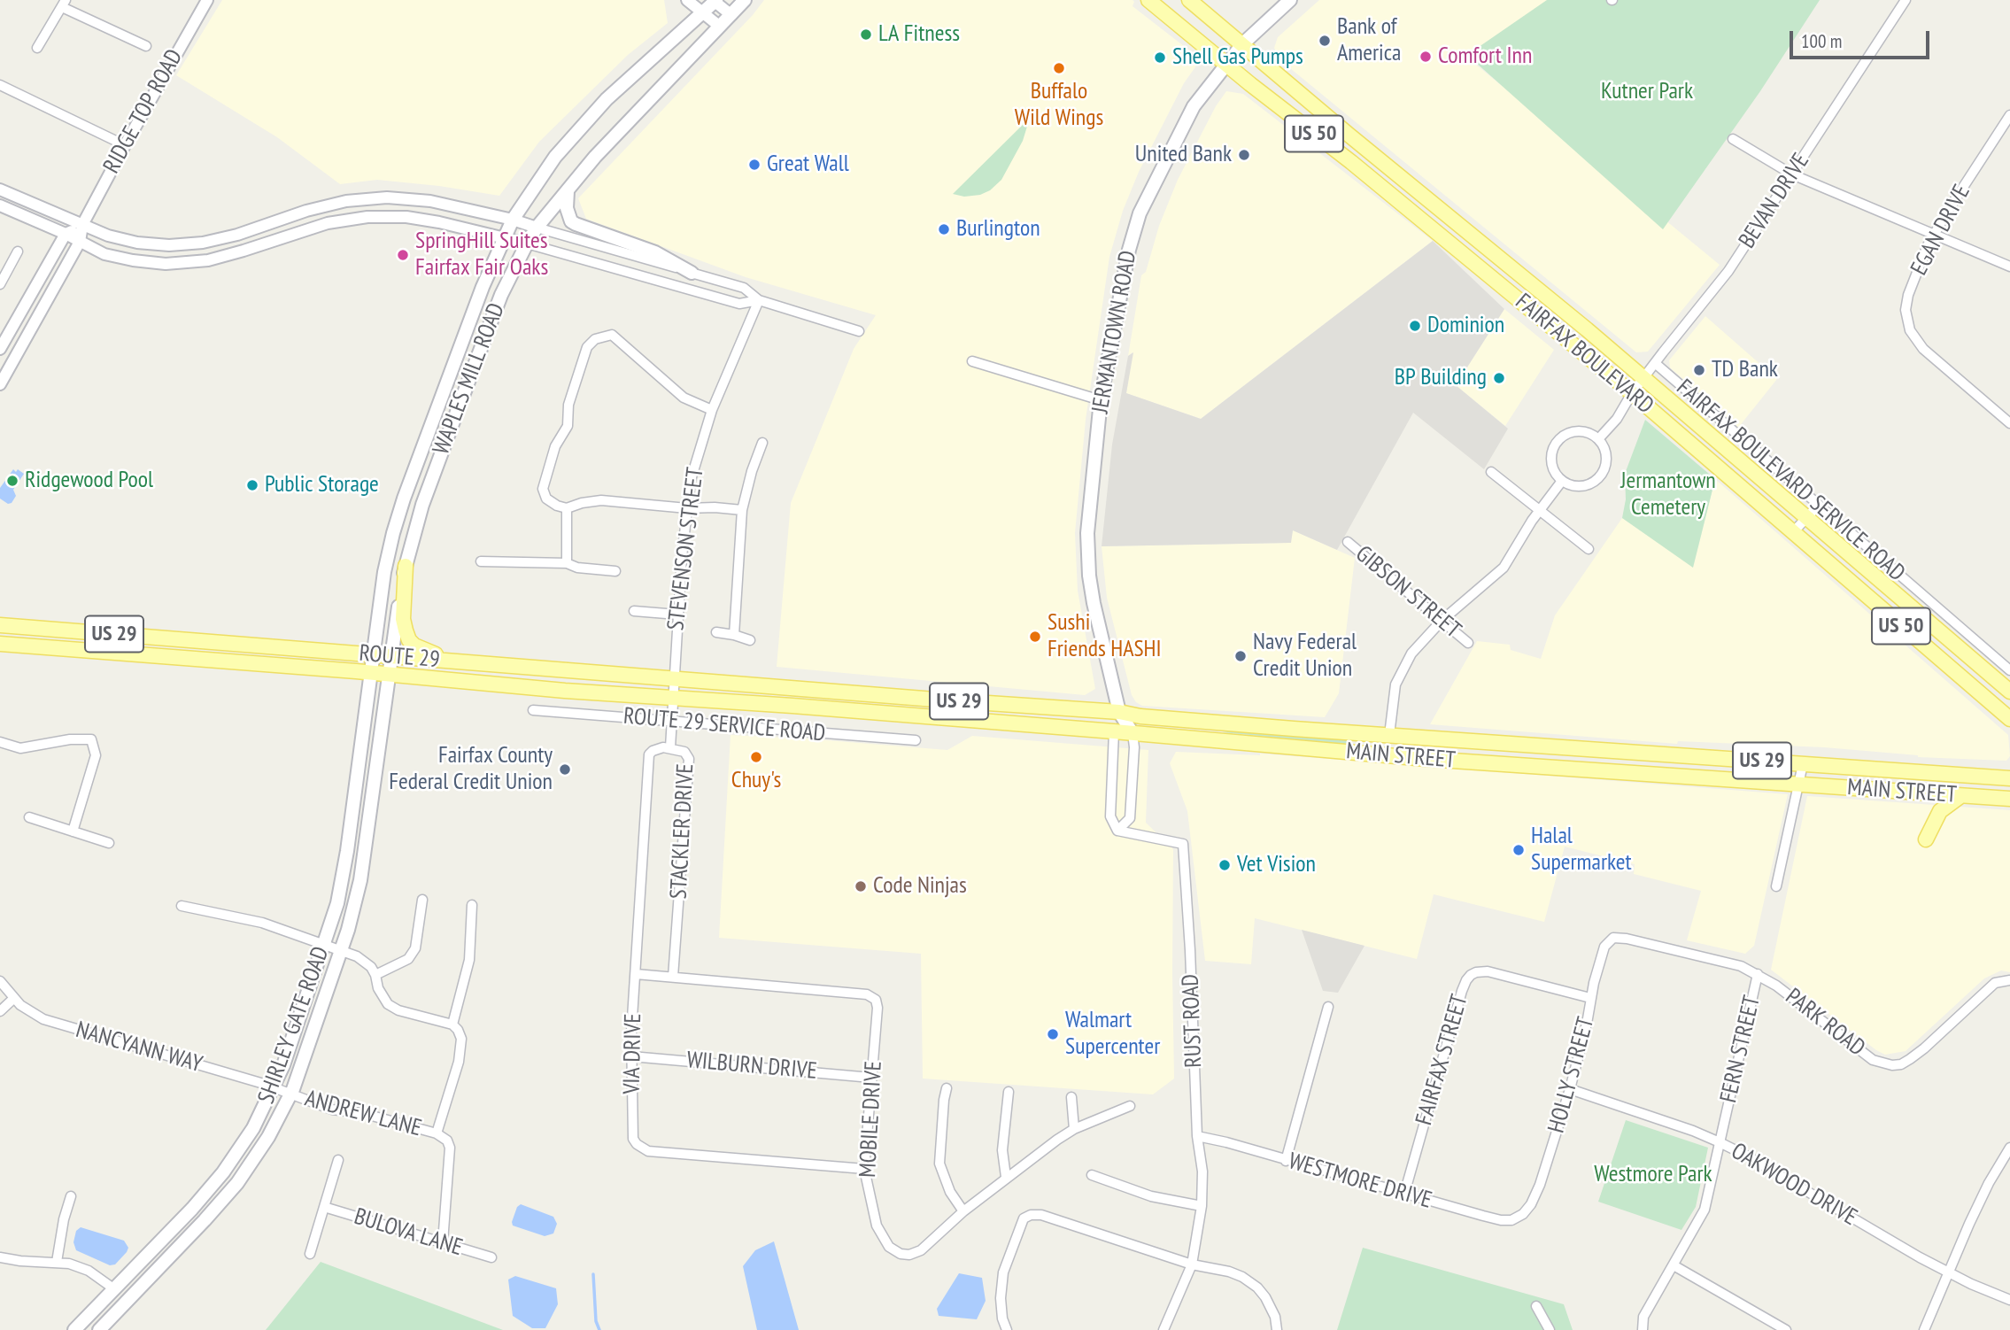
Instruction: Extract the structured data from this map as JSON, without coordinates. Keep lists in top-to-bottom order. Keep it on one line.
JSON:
{"streets":{"main road":["US 50","JERMANTOWN ROAD","FAIRFAX BOULEVARD","WAPLES MILL ROAD","US 29","ROUTE 29","MAIN STREET","SHIRLEY GATE ROAD"],"street":["RIDGE TOP ROAD","BEVAN DRIVE","EGAN DRIVE","FAIRFAX BOULEVARD SERVICE ROAD","STEVENSON STREET","GIBSON STREET","ROUTE 29 SERVICE ROAD","STACKLER DRIVE","RUST ROAD","PARK ROAD","NANCYANN WAY","FERN STREET","VIA DRIVE","FAIRFAX STREET","WILBURN DRIVE","HOLLY STREET","ANDREW LANE","MOBILE DRIVE","WESTMORE DRIVE","OAKWOOD DRIVE","BULOVA LANE"]},"crossings":[["BEVAN DRIVE","FAIRFAX BOULEVARD"],["BEVAN DRIVE","FAIRFAX BOULEVARD SERVICE ROAD"],["JERMANTOWN ROAD","FAIRFAX BOULEVARD"],["JERMANTOWN ROAD","MAIN STREET"],["WAPLES MILL ROAD","ROUTE 29"],["WAPLES MILL ROAD","SHIRLEY GATE ROAD"],["STEVENSON STREET","ROUTE 29"],["STEVENSON STREET","STACKLER DRIVE"],["ROUTE 29","MAIN STREET"],["ROUTE 29","STACKLER DRIVE"],["ROUTE 29","SHIRLEY GATE ROAD"],["ROUTE 29 SERVICE ROAD","STACKLER DRIVE"],["STACKLER DRIVE","VIA DRIVE"],["STACKLER DRIVE","MOBILE DRIVE"],["RUST ROAD","WESTMORE DRIVE"],["PARK ROAD","FERN STREET"],["PARK ROAD","HOLLY STREET"],["SHIRLEY GATE ROAD","NANCYANN WAY"],["SHIRLEY GATE ROAD","ANDREW LANE"],["NANCYANN WAY","ANDREW LANE"],["FERN STREET","OAKWOOD DRIVE"],["VIA DRIVE","WILBURN DRIVE"],["VIA DRIVE","MOBILE DRIVE"],["FAIRFAX STREET","HOLLY STREET"],["FAIRFAX STREET","WESTMORE DRIVE"],["WILBURN DRIVE","MOBILE DRIVE"],["HOLLY STREET","WESTMORE DRIVE"],["HOLLY STREET","OAKWOOD DRIVE"],["ANDREW LANE","BULOVA LANE"]],"parks":["Kutner Park","Jermantown Cemetery","Westmore Park"],"places":["LA Fitness","Bank of America","Comfort Inn","Shell Gas Pumps","Buffalo Wild Wings","United Bank","Great Wall","Burlington","SpringHill Suites Fairfax Fair Oaks","Dominion","TD Bank","BP Building","Ridgewood Pool","Public Storage","Sushi Friends HASHI","Navy Federal Credit Union","Chuy's","Fairfax County Federal Credit Union","Halal Supermarket","Vet Vision","Code Ninjas","Walmart Supercenter"],"scale_bar":"100 m"}
